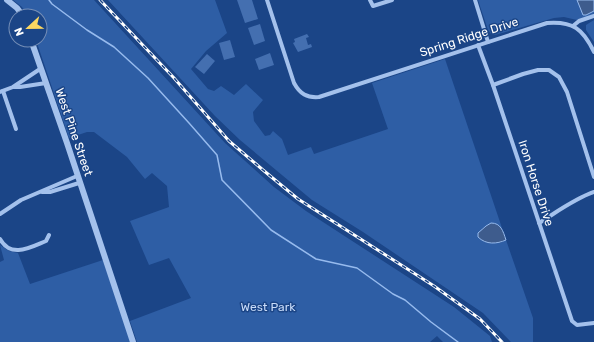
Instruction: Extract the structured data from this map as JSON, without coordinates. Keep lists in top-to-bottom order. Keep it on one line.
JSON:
{"streets":{"street":["Spring Ridge Drive","West Pine Street","Iron Horse Drive"]},"crossings":[["Spring Ridge Drive","Iron Horse Drive"]],"parks":["West Park"],"north":"left"}
